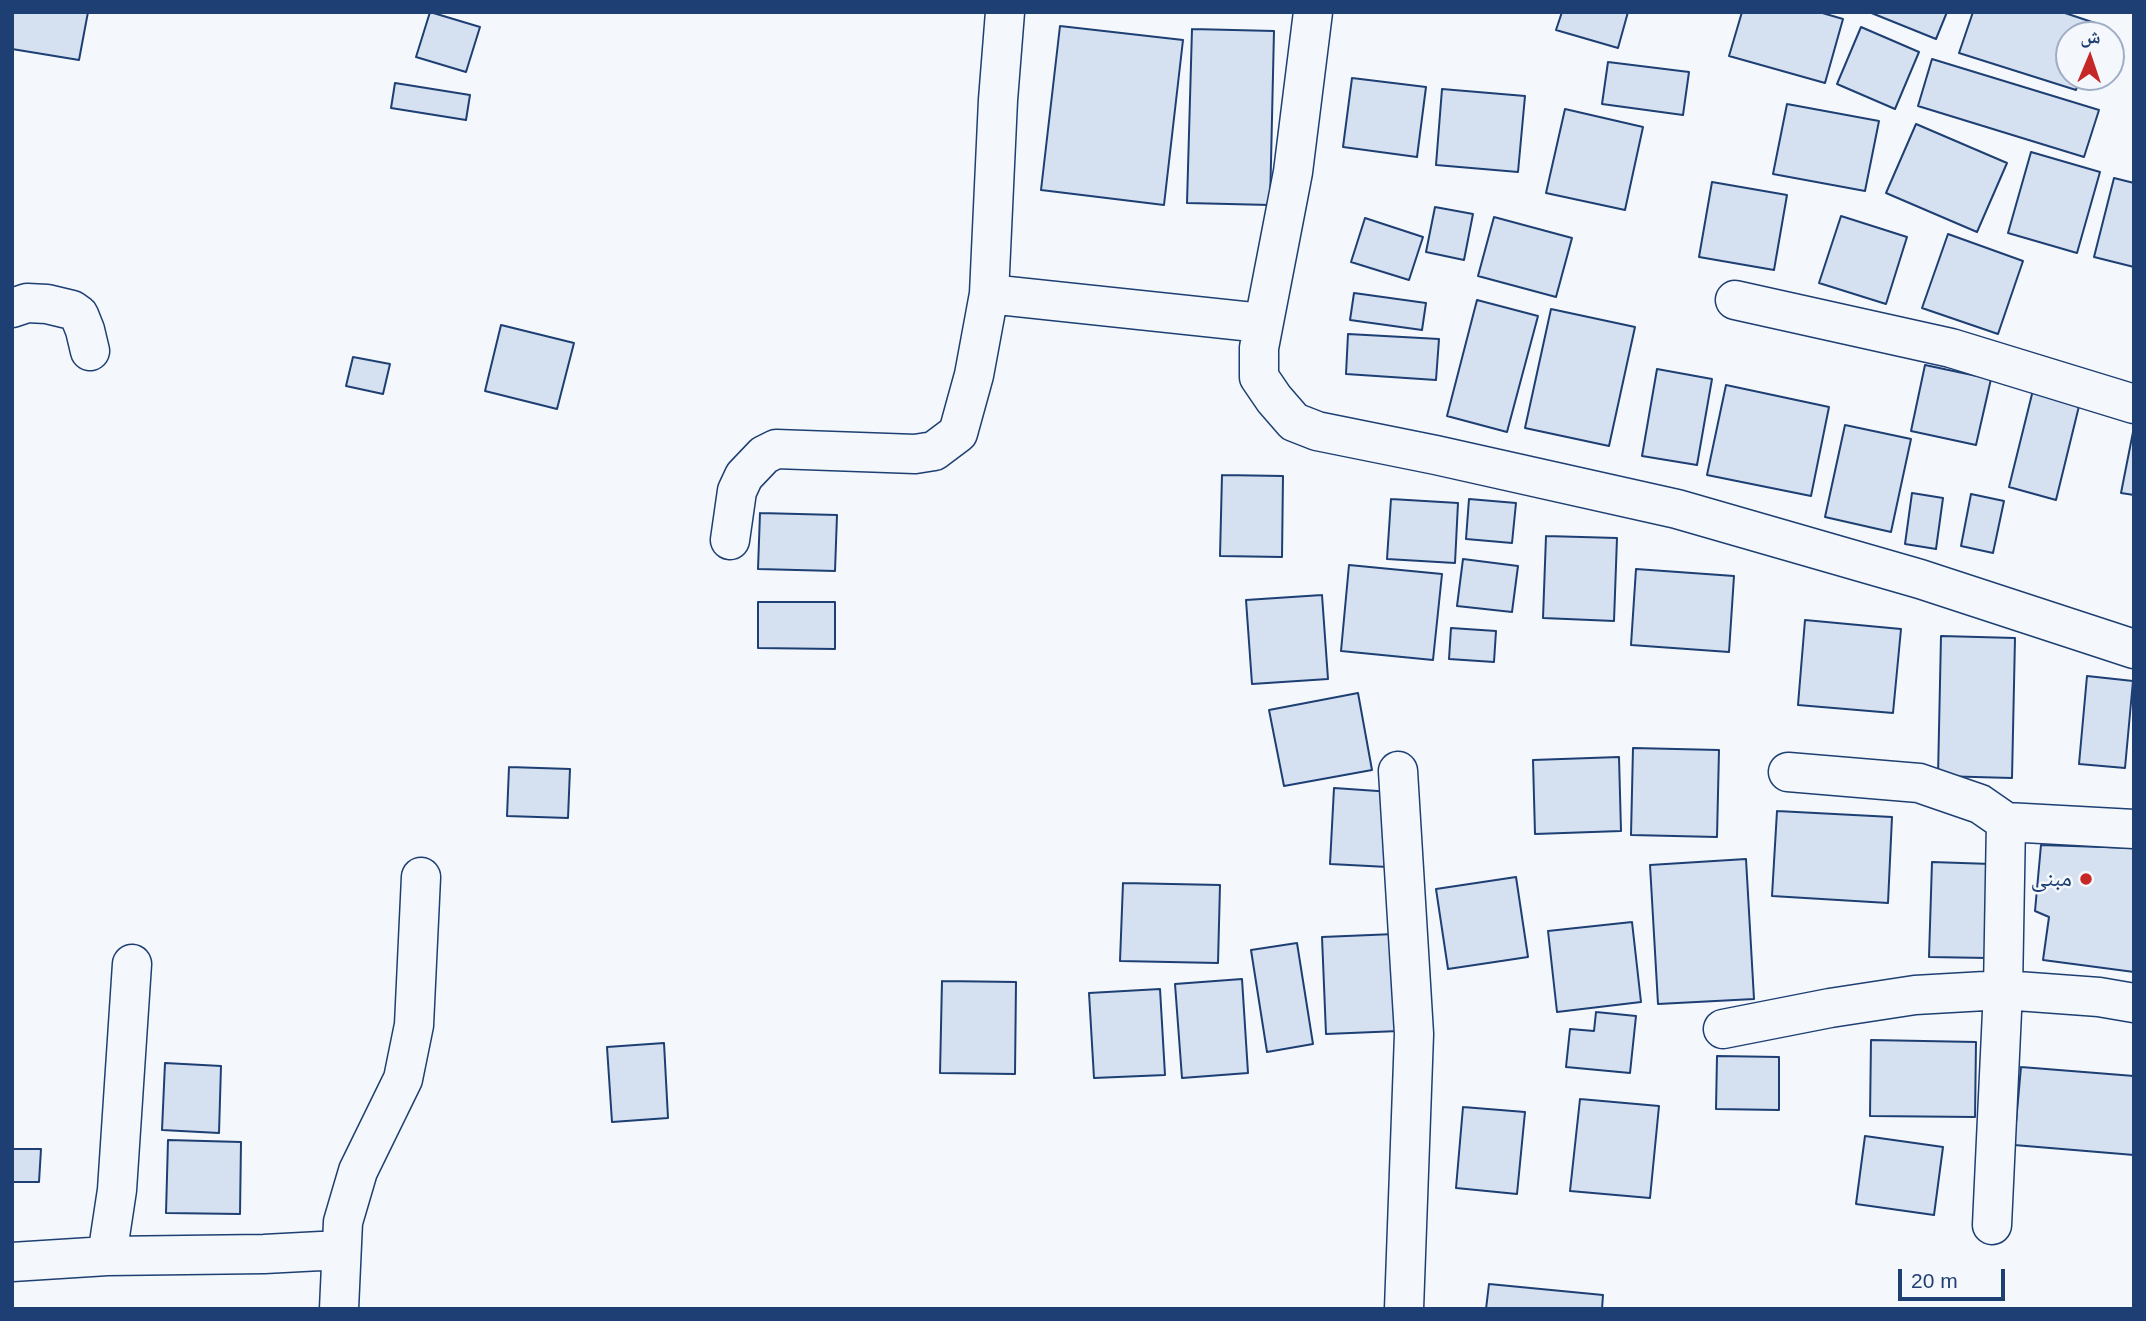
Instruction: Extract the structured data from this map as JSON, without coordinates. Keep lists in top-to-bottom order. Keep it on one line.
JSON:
{"places":["مبنى"],"scale_bar":"20 m","north":"top"}
